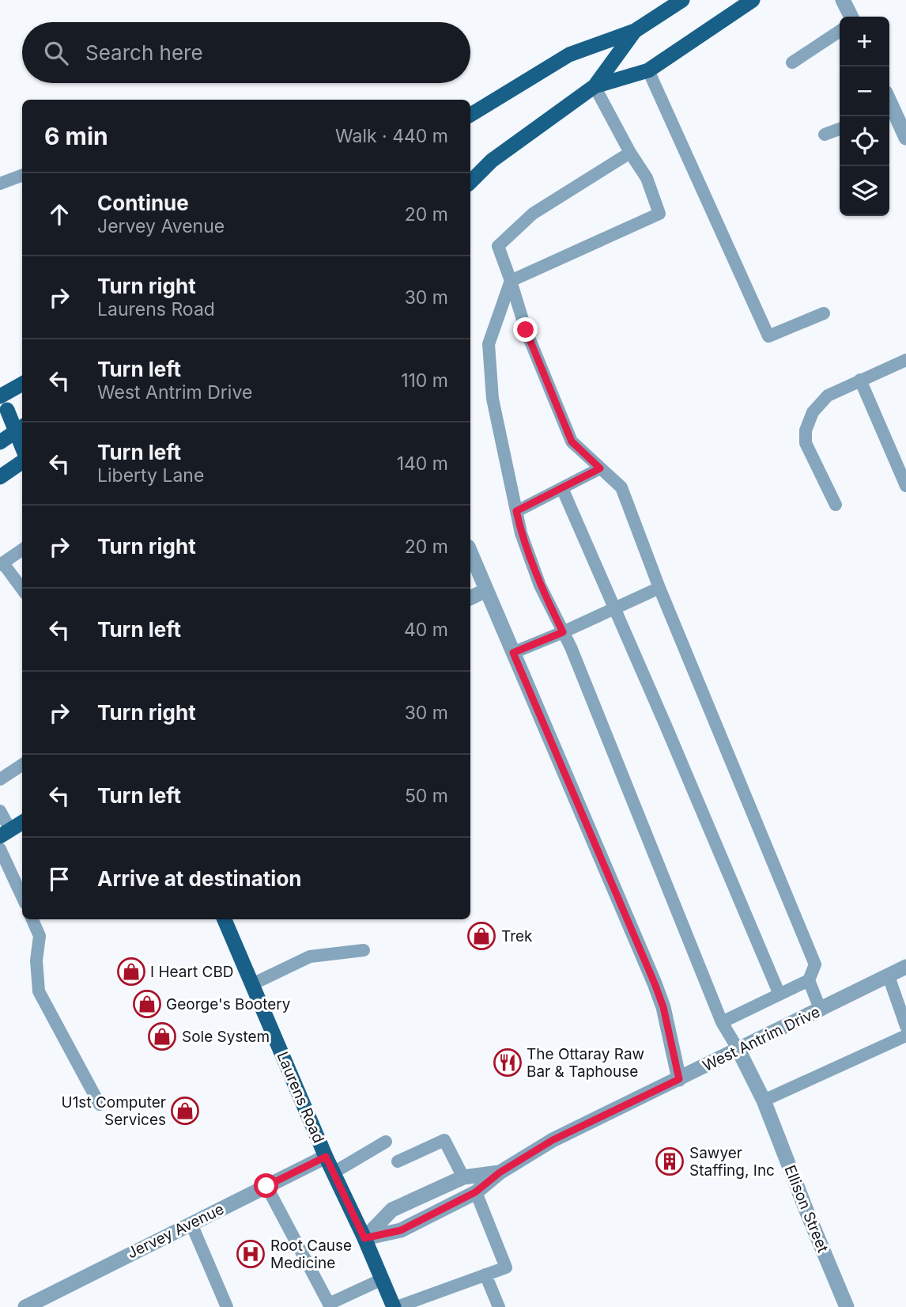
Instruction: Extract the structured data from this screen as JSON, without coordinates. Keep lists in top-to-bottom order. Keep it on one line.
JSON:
{"streets":{"main road":["Laurens Road"],"street":["West Antrim Drive","Ellison Street","Jervey Avenue"]},"crossings":[["West Antrim Drive","Laurens Road"],["West Antrim Drive","Ellison Street"],["Laurens Road","Jervey Avenue"]],"places":{"shop":["Trek","I Heart CBD","George's Bootery","Sole System","U1st Computer Services"],"restaurant":["The Ottaray Raw Bar & Taphouse"],"building":["Sawyer Staffing, Inc"],"hospital":["Root Cause Medicine"]},"page":{"map_buttons":["+","−"],"search":"Search here","heading":["6 min","Walk · 440 m"],"list":[["Continue","Jervey Avenue","20 m"],["Turn right","Laurens Road","30 m"],["Turn left","West Antrim Drive","110 m"],["Turn left","Liberty Lane","140 m"],["Turn right","20 m"],["Turn left","40 m"],["Turn right","30 m"],["Turn left","50 m"],"Arrive at destination"]}}
